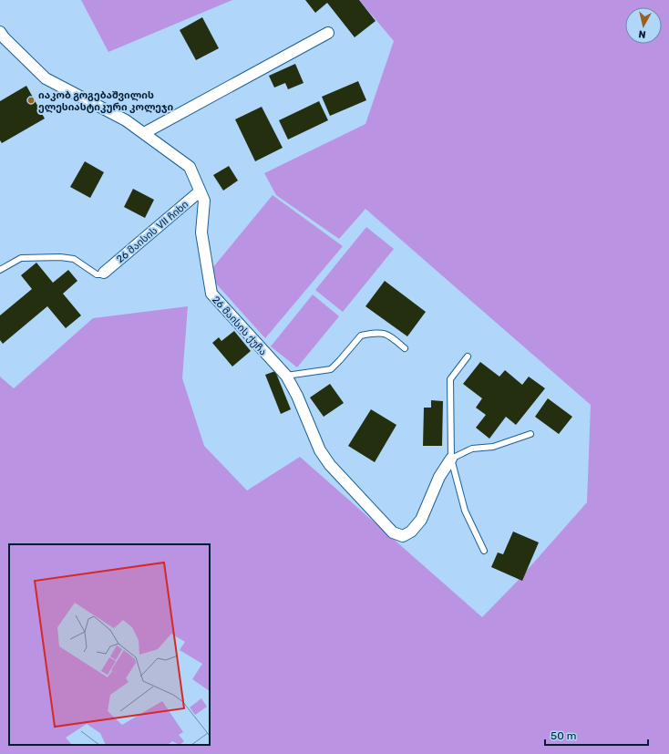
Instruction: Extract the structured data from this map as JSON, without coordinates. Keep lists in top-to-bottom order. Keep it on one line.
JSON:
{"streets":{"street":["26 მაისის VII ჩიხი","26 მაისის ქუჩა"]},"crossings":[["26 მაისის VII ჩიხი","26 მაისის ქუჩა"]],"places":["იაკობ გოგებაშვილის ელესიასტიკური კოლეჯი"],"scale_bar":"50 m","north":"bottom"}
